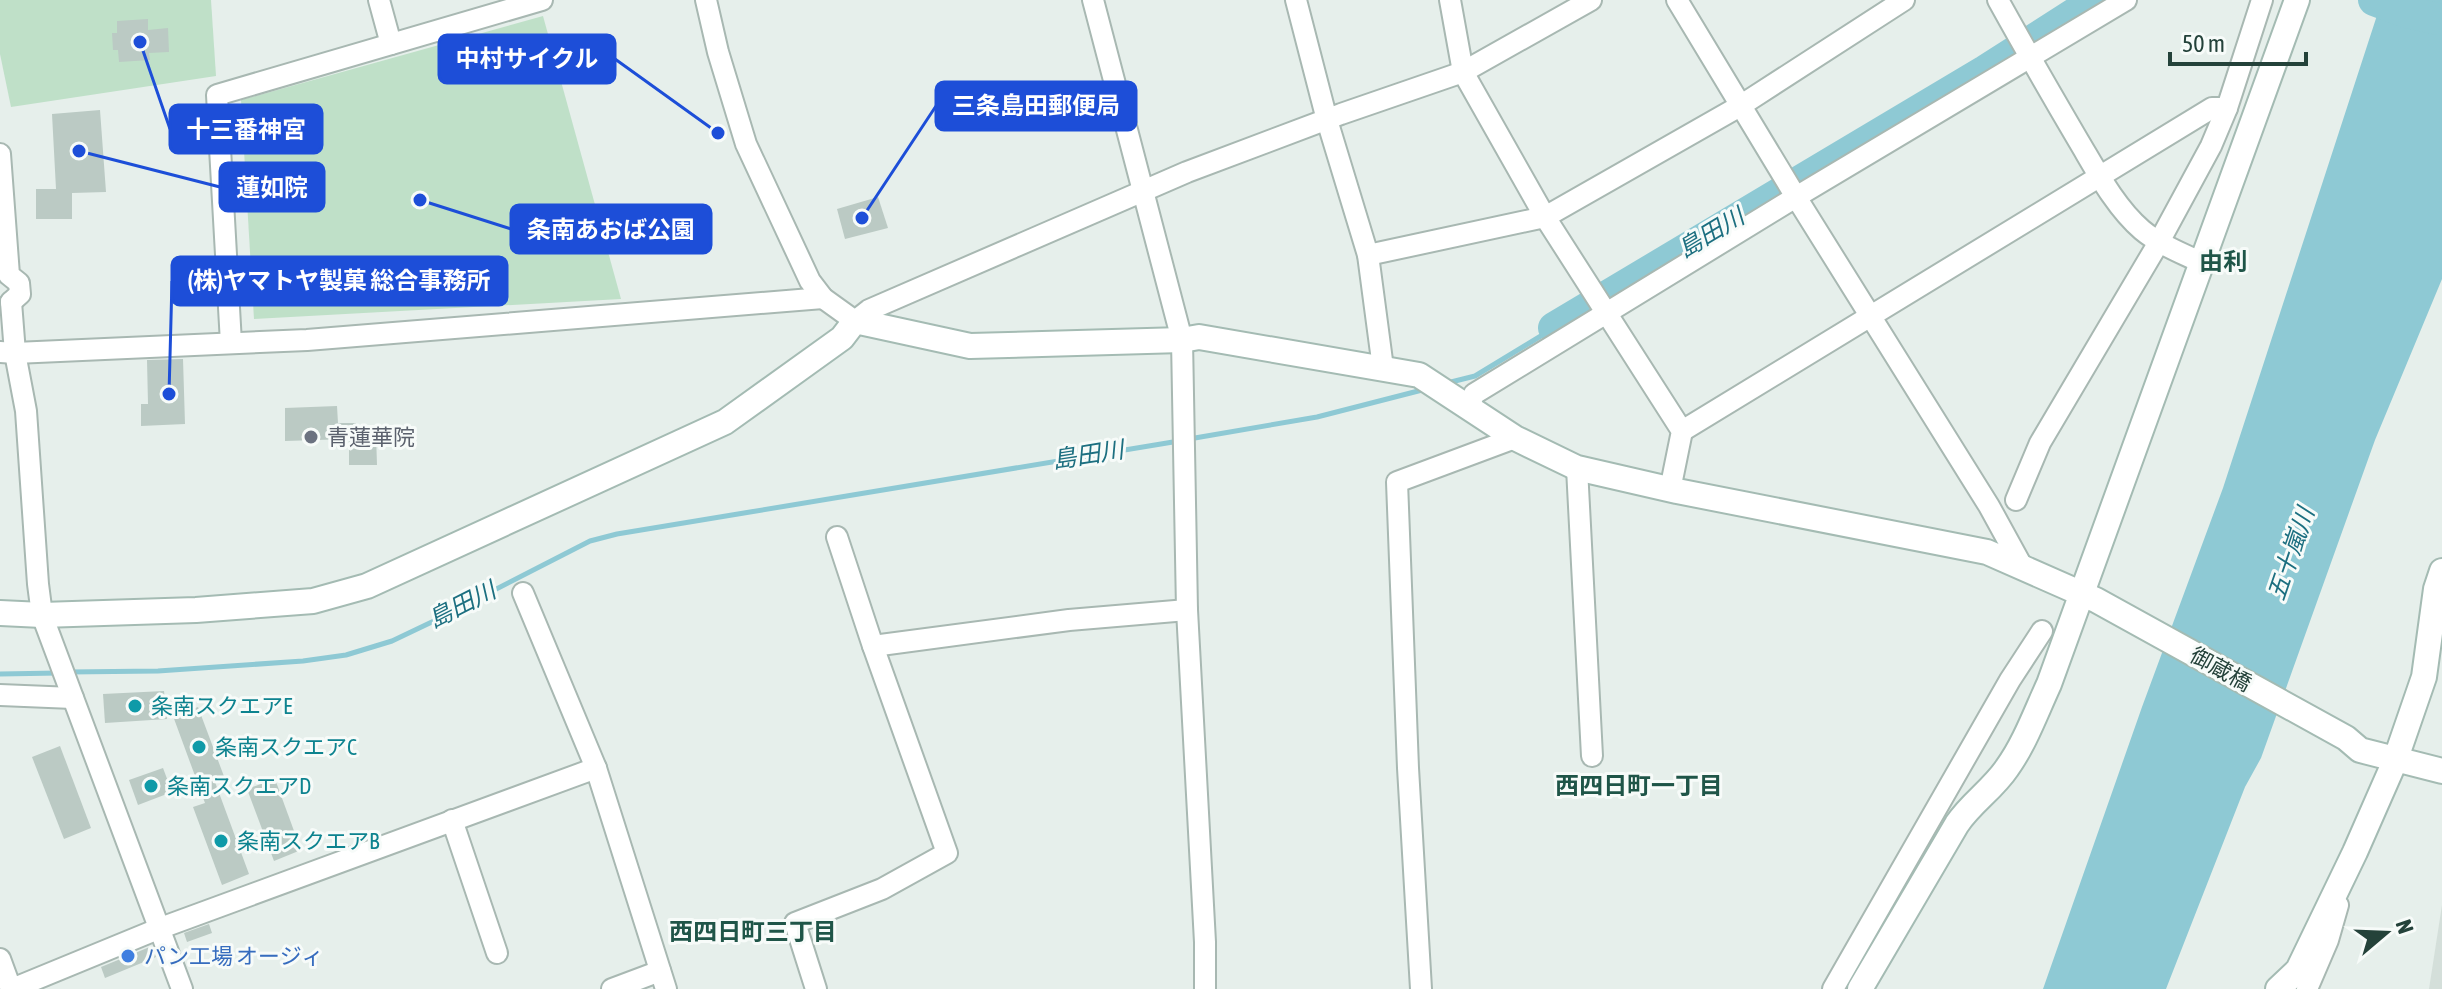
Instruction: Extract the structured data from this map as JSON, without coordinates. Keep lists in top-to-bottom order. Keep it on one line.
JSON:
{"streets":{"street":["御蔵橋"]},"districts":["由利","西四日町一丁目","西四日町三丁目"],"water":["島田川","五十嵐川"],"places":["十三番神宮","中村サイクル","蓮如院","条南あおば公園","三条島田郵便局","(株)ヤマトヤ製菓 総合事務所","青蓮華院","条南スクエアE","条南スクエアC","条南スクエアD","条南スクエアB","パン工場 オージィ"],"scale_bar":"50 m","north":"right"}
